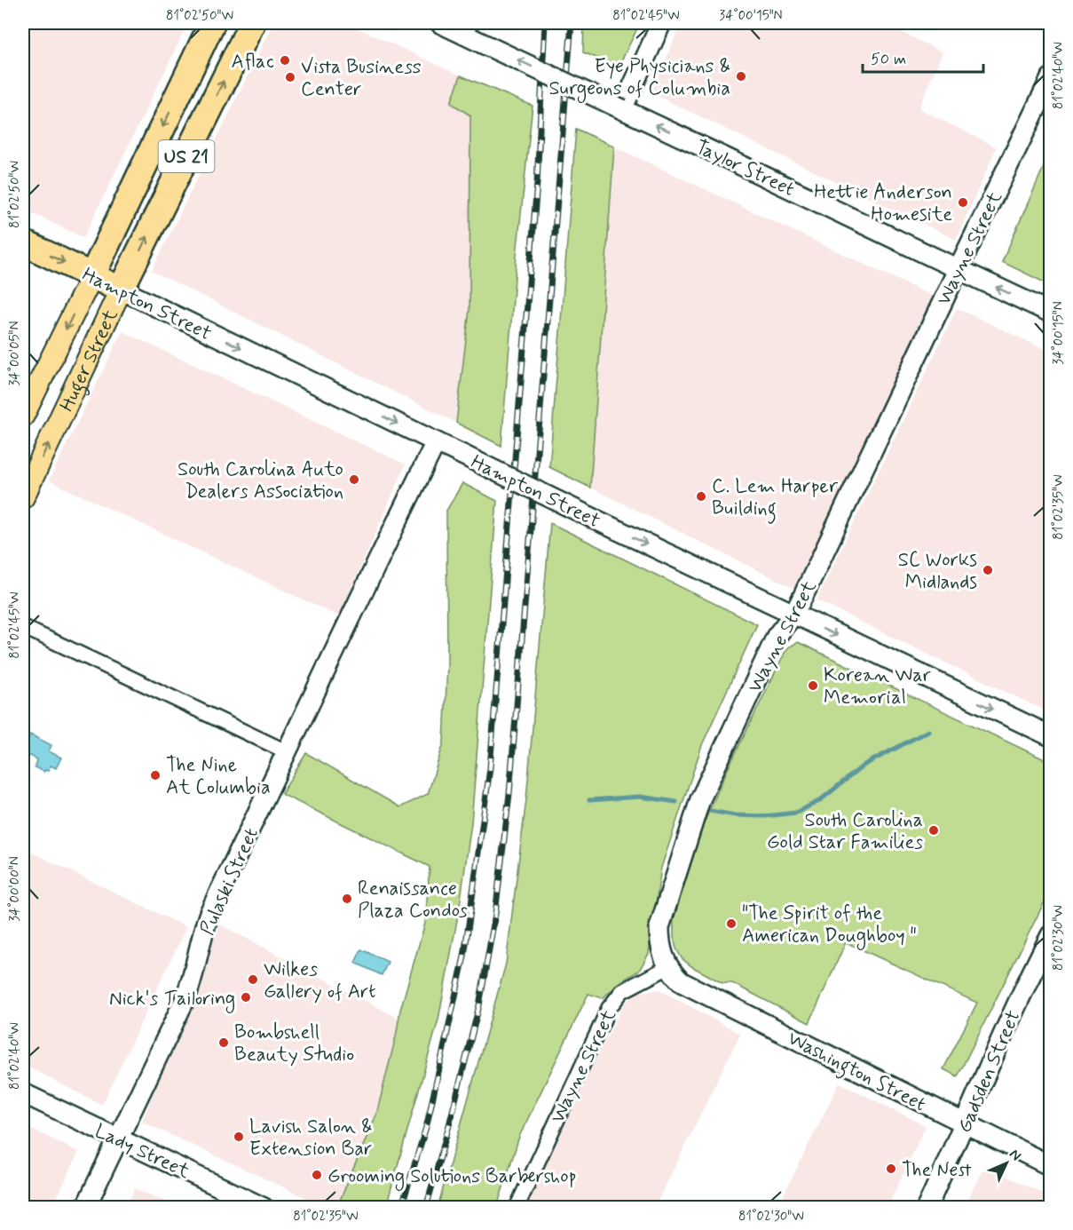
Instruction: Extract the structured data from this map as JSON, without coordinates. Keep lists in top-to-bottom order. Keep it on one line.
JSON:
{"streets":{"highway":["US 21","Hampton Street","Huger Street"],"street":["Taylor Street","Wayne Street","Pulaski Street","Washington Street","Gadsden Street","Lady Street"]},"crossings":[["Taylor Street","Wayne Street"],["Wayne Street","Hampton Street"],["Wayne Street","Washington Street"],["Hampton Street","Huger Street"],["Hampton Street","Pulaski Street"],["Pulaski Street","Lady Street"],["Washington Street","Gadsden Street"]],"one_way":["Taylor Street","Hampton Street"],"places":["Aflac","Eye Physicians & Surgeons of Columbia","Vista Business Center","Hettie Anderson Homesite","South Carolina Auto Dealers Association","C. Lem Harper Building","SC Works Midlands","Korean War Memorial","The Nine At Columbia","South Carolina Gold Star Families","Renaissance Plaza Condos","\"The Spirit of the American Doughboy \"","Wilkes Gallery of Art","Nick's Tailoring","Bombshell Beauty Studio","Lavish Salon & Extension Bar","The Nest","Grooming Solutions Barbershop"],"scale_bar":"50 m","north":"top right","coordinates":["81°02'50\"W","81°02'45\"W","34°00'15\"N","81°02'40\"W","34°00'05\"N","81°02'35\"W","34°00'00\"N","81°02'30\"W"]}
